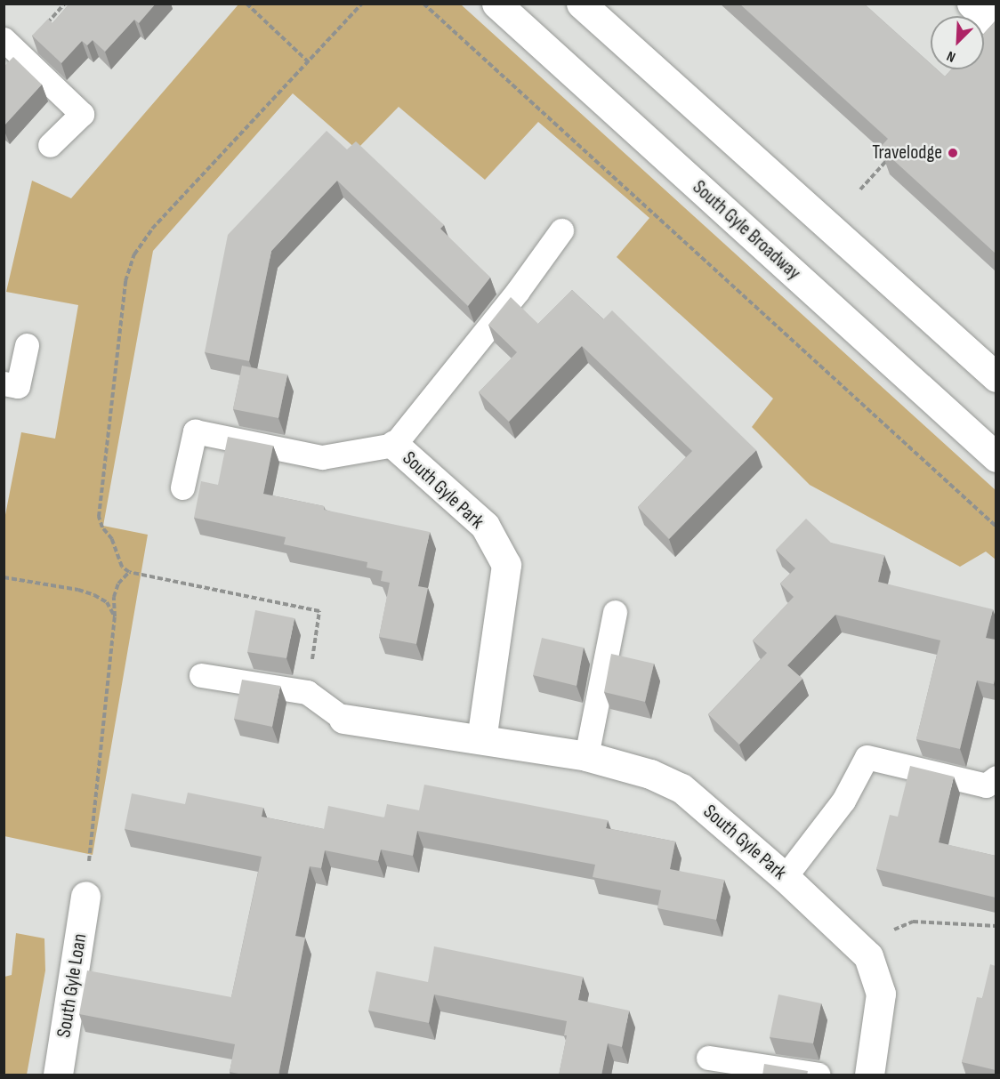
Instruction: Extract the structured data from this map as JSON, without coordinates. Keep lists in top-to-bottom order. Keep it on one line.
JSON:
{"streets":{"street":["South Gyle Broadway","South Gyle Park","South Gyle Loan"]},"places":["Travelodge"],"north":"bottom left"}
